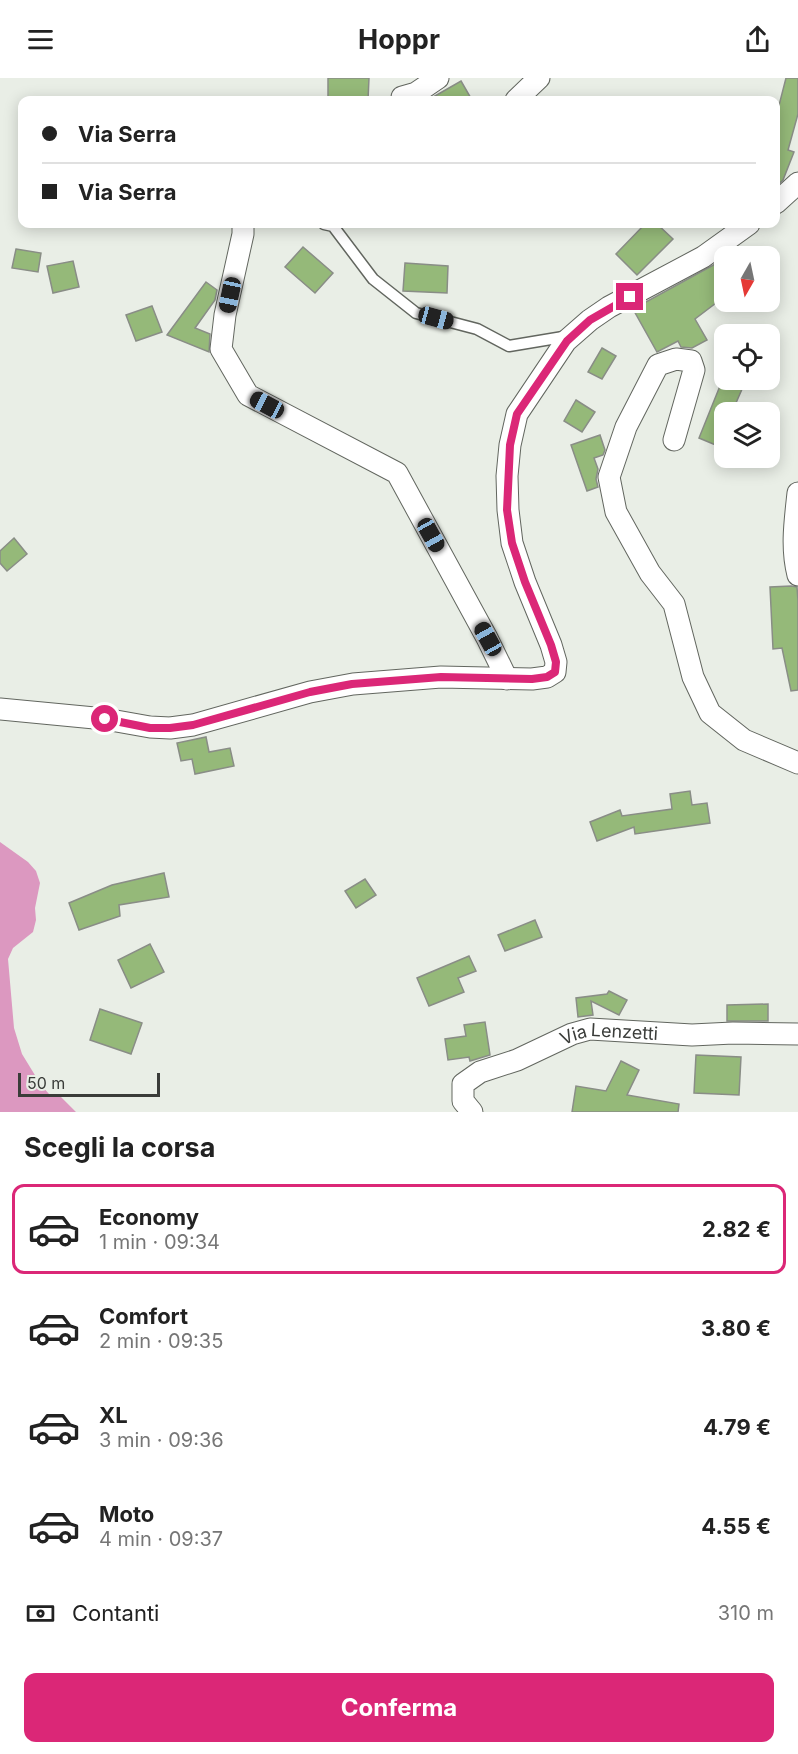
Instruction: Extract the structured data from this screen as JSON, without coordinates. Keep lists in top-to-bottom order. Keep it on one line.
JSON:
{"streets":{"street":["Via Lenzetti"]},"scale_bar":"50 m","north":"bottom","page":{"header":"Hoppr","banner":["Via Serra","Via Serra"],"scale":"50 m","heading":"Scegli la corsa","list":[{"name":"Economy","note":"1 min · 09:34","value":"2.82 €"},{"name":"Comfort","note":"2 min · 09:35","value":"3.80 €"},{"name":"XL","note":"3 min · 09:36","value":"4.79 €"},{"name":"Moto","note":"4 min · 09:37","value":"4.55 €"}],"pay":["Contanti","310 m"],"buttons":"Conferma"}}
